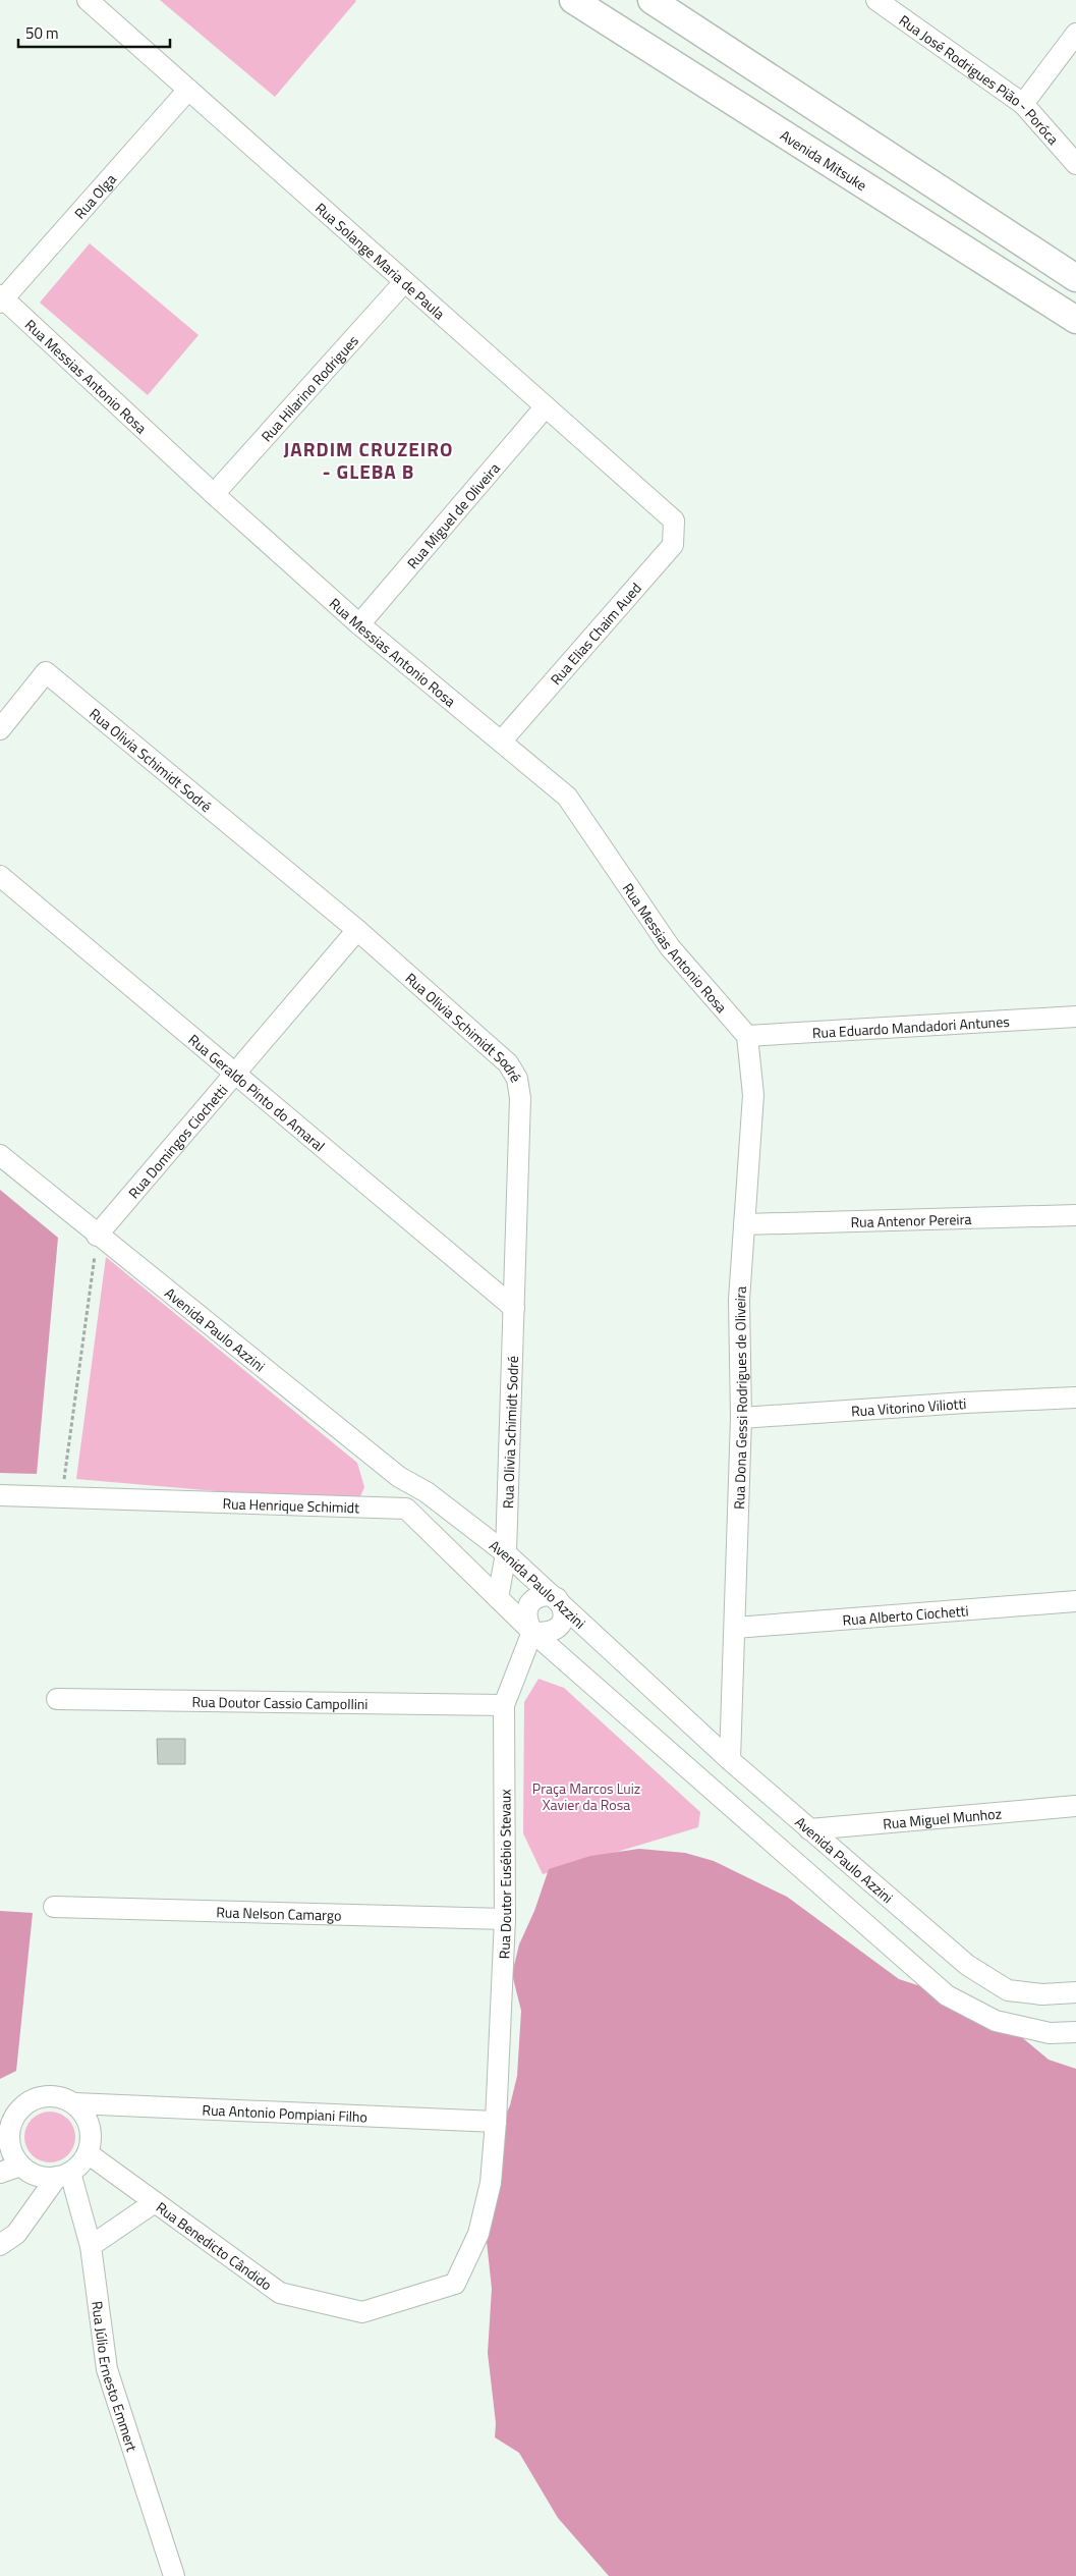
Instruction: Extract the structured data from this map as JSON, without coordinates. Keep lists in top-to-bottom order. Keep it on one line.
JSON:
{"streets":{"main road":["Avenida Mitsuke"],"street":["Rua José Rodrigues Pião - Poróca","Rua Olga","Rua Solange Maria de Paula","Rua Messias Antonio Rosa","Rua Hilarino Rodrigues","Rua Miguel de Oliveira","Rua Elias Chaim Aued","Rua Olivia Schimidt Sodré","Rua Eduardo Mandadori Antunes","Rua Geraldo Pinto do Amaral","Rua Domingos Ciochetti","Rua Antenor Pereira","Avenida Paulo Azzini","Rua Dona Gessi Rodrigues de Oliveira","Rua Vitorino Viliotti","Rua Henrique Schimidt","Rua Alberto Ciochetti","Rua Doutor Cassio Campollini","Rua Miguel Munhoz","Rua Doutor Eusébio Stevaux","Rua Nelson Camargo","Rua Antonio Pompiani Filho","Rua Benedicto Cândido","Rua Júlio Ernesto Emmert"]},"crossings":[["Rua Olga","Rua Solange Maria de Paula"],["Rua Olga","Rua Messias Antonio Rosa"],["Rua Solange Maria de Paula","Rua Hilarino Rodrigues"],["Rua Solange Maria de Paula","Rua Miguel de Oliveira"],["Rua Solange Maria de Paula","Rua Elias Chaim Aued"],["Rua Messias Antonio Rosa","Rua Hilarino Rodrigues"],["Rua Messias Antonio Rosa","Rua Miguel de Oliveira"],["Rua Messias Antonio Rosa","Rua Elias Chaim Aued"],["Rua Messias Antonio Rosa","Rua Eduardo Mandadori Antunes"],["Rua Messias Antonio Rosa","Rua Dona Gessi Rodrigues de Oliveira"],["Rua Olivia Schimidt Sodré","Rua Geraldo Pinto do Amaral"],["Rua Olivia Schimidt Sodré","Rua Domingos Ciochetti"],["Rua Olivia Schimidt Sodré","Avenida Paulo Azzini"],["Rua Eduardo Mandadori Antunes","Rua Dona Gessi Rodrigues de Oliveira"],["Rua Geraldo Pinto do Amaral","Rua Domingos Ciochetti"],["Rua Domingos Ciochetti","Avenida Paulo Azzini"],["Rua Antenor Pereira","Rua Dona Gessi Rodrigues de Oliveira"],["Avenida Paulo Azzini","Rua Dona Gessi Rodrigues de Oliveira"],["Avenida Paulo Azzini","Rua Miguel Munhoz"],["Rua Dona Gessi Rodrigues de Oliveira","Rua Vitorino Viliotti"],["Rua Dona Gessi Rodrigues de Oliveira","Rua Alberto Ciochetti"],["Rua Doutor Cassio Campollini","Rua Doutor Eusébio Stevaux"],["Rua Doutor Eusébio Stevaux","Rua Nelson Camargo"],["Rua Doutor Eusébio Stevaux","Rua Antonio Pompiani Filho"],["Rua Doutor Eusébio Stevaux","Rua Benedicto Cândido"],["Rua Antonio Pompiani Filho","Rua Benedicto Cândido"],["Rua Antonio Pompiani Filho","Rua Júlio Ernesto Emmert"],["Rua Benedicto Cândido","Rua Júlio Ernesto Emmert"]],"districts":["JARDIM CRUZEIRO - GLEBA B"],"parks":["Praça Marcos Luiz Xavier da Rosa"],"scale_bar":"50 m"}
